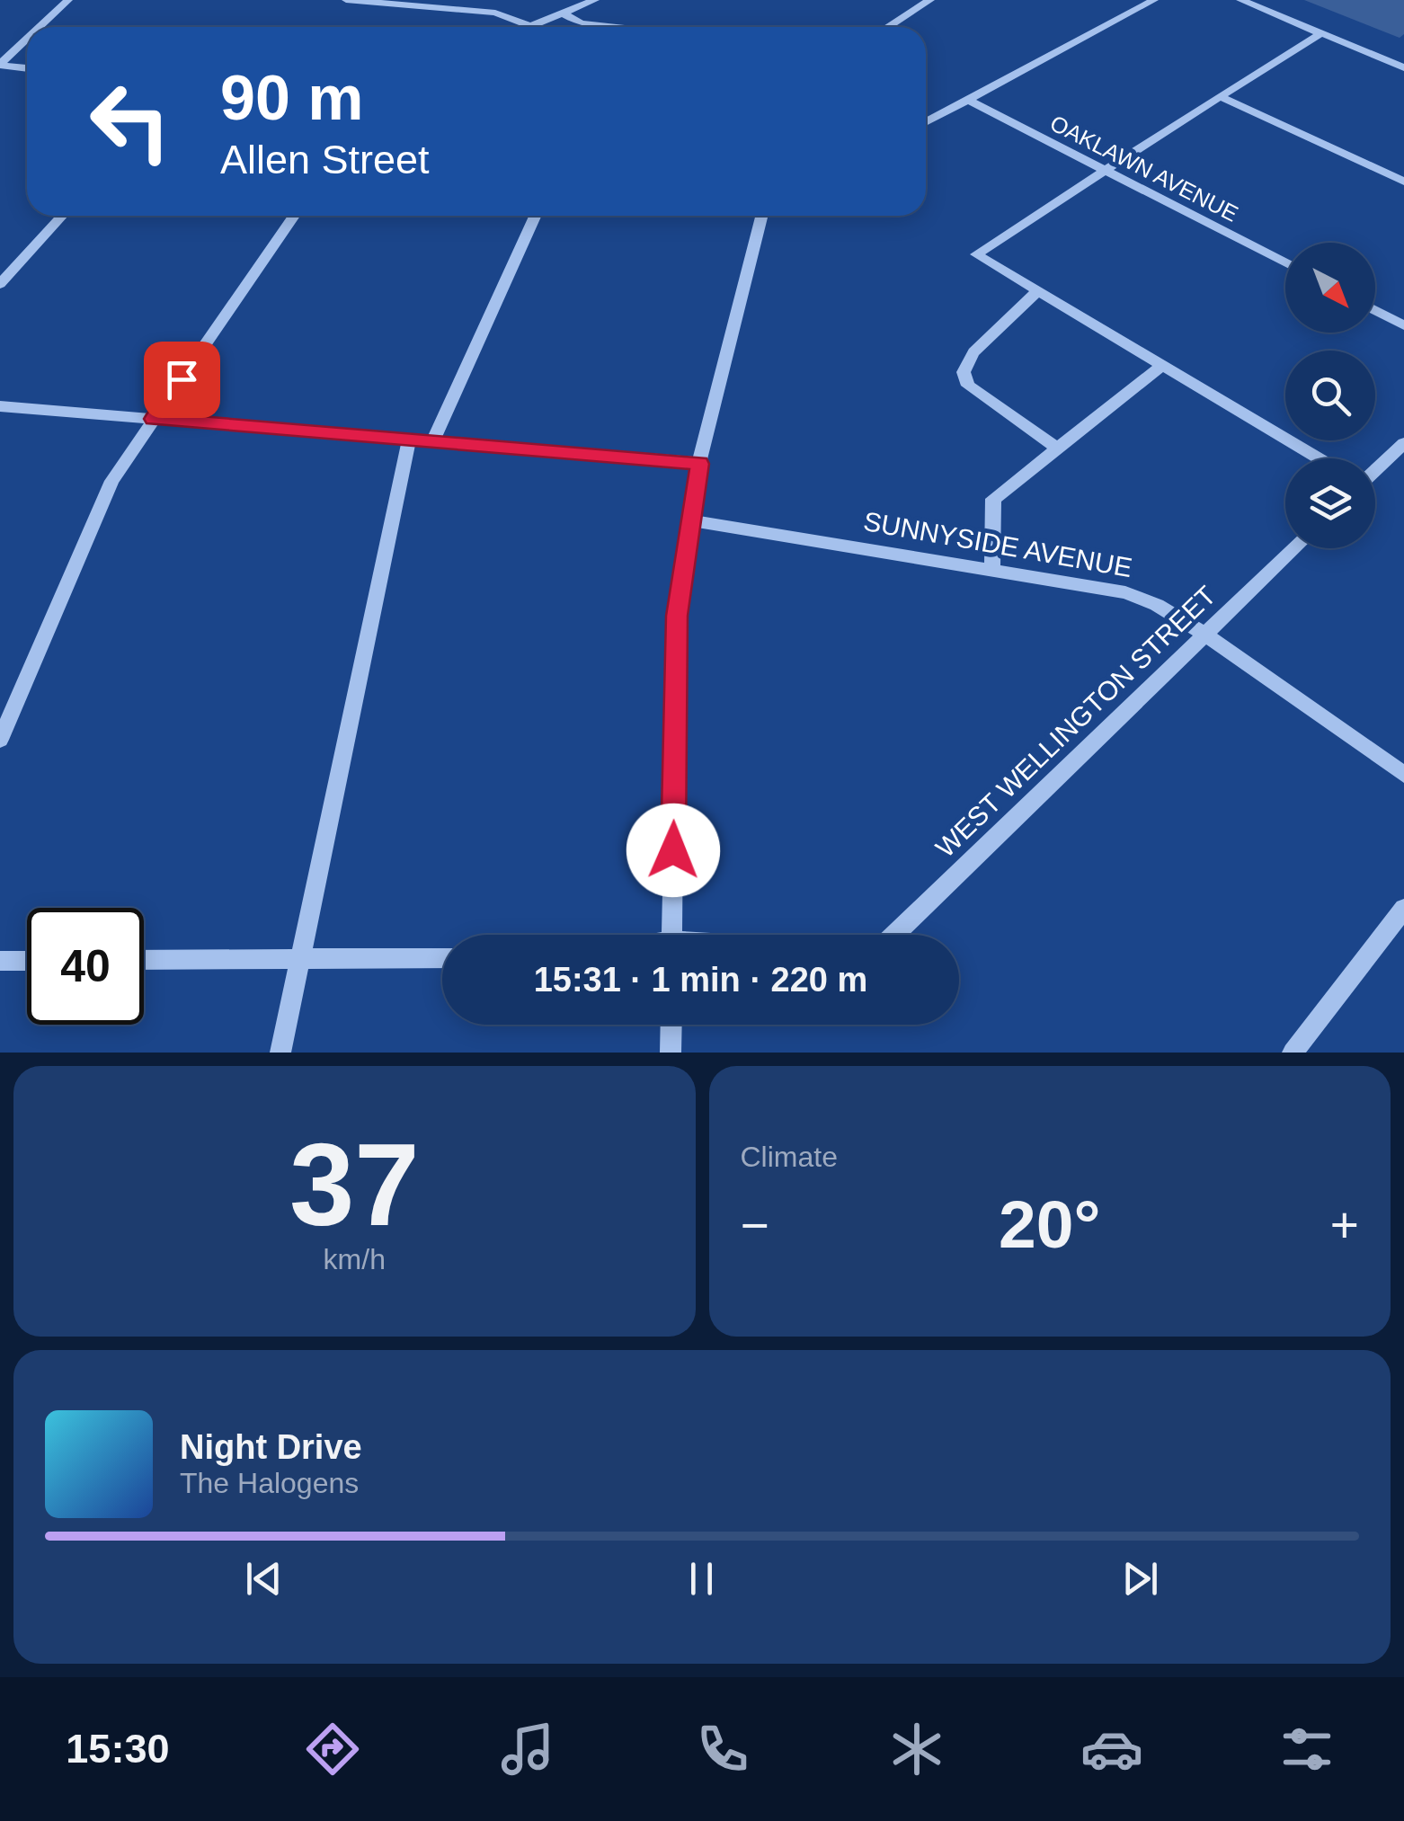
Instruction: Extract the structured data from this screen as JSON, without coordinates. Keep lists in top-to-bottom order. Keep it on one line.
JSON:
{"streets":{"street":["OAKLAWN AVENUE","SUNNYSIDE AVENUE","WEST WELLINGTON STREET"]},"crossings":[["SUNNYSIDE AVENUE","WEST WELLINGTON STREET"]],"north":"bottom right","page":{"turn":["90 m","Allen Street"],"limit":"40","trip":"15:31 · 1 min · 220 m","tile":[["37","km/h"],"Climate"],"heat":["−","20°","+"],"song":["Night Drive","The Halogens"],"tabs":"15:30"}}
